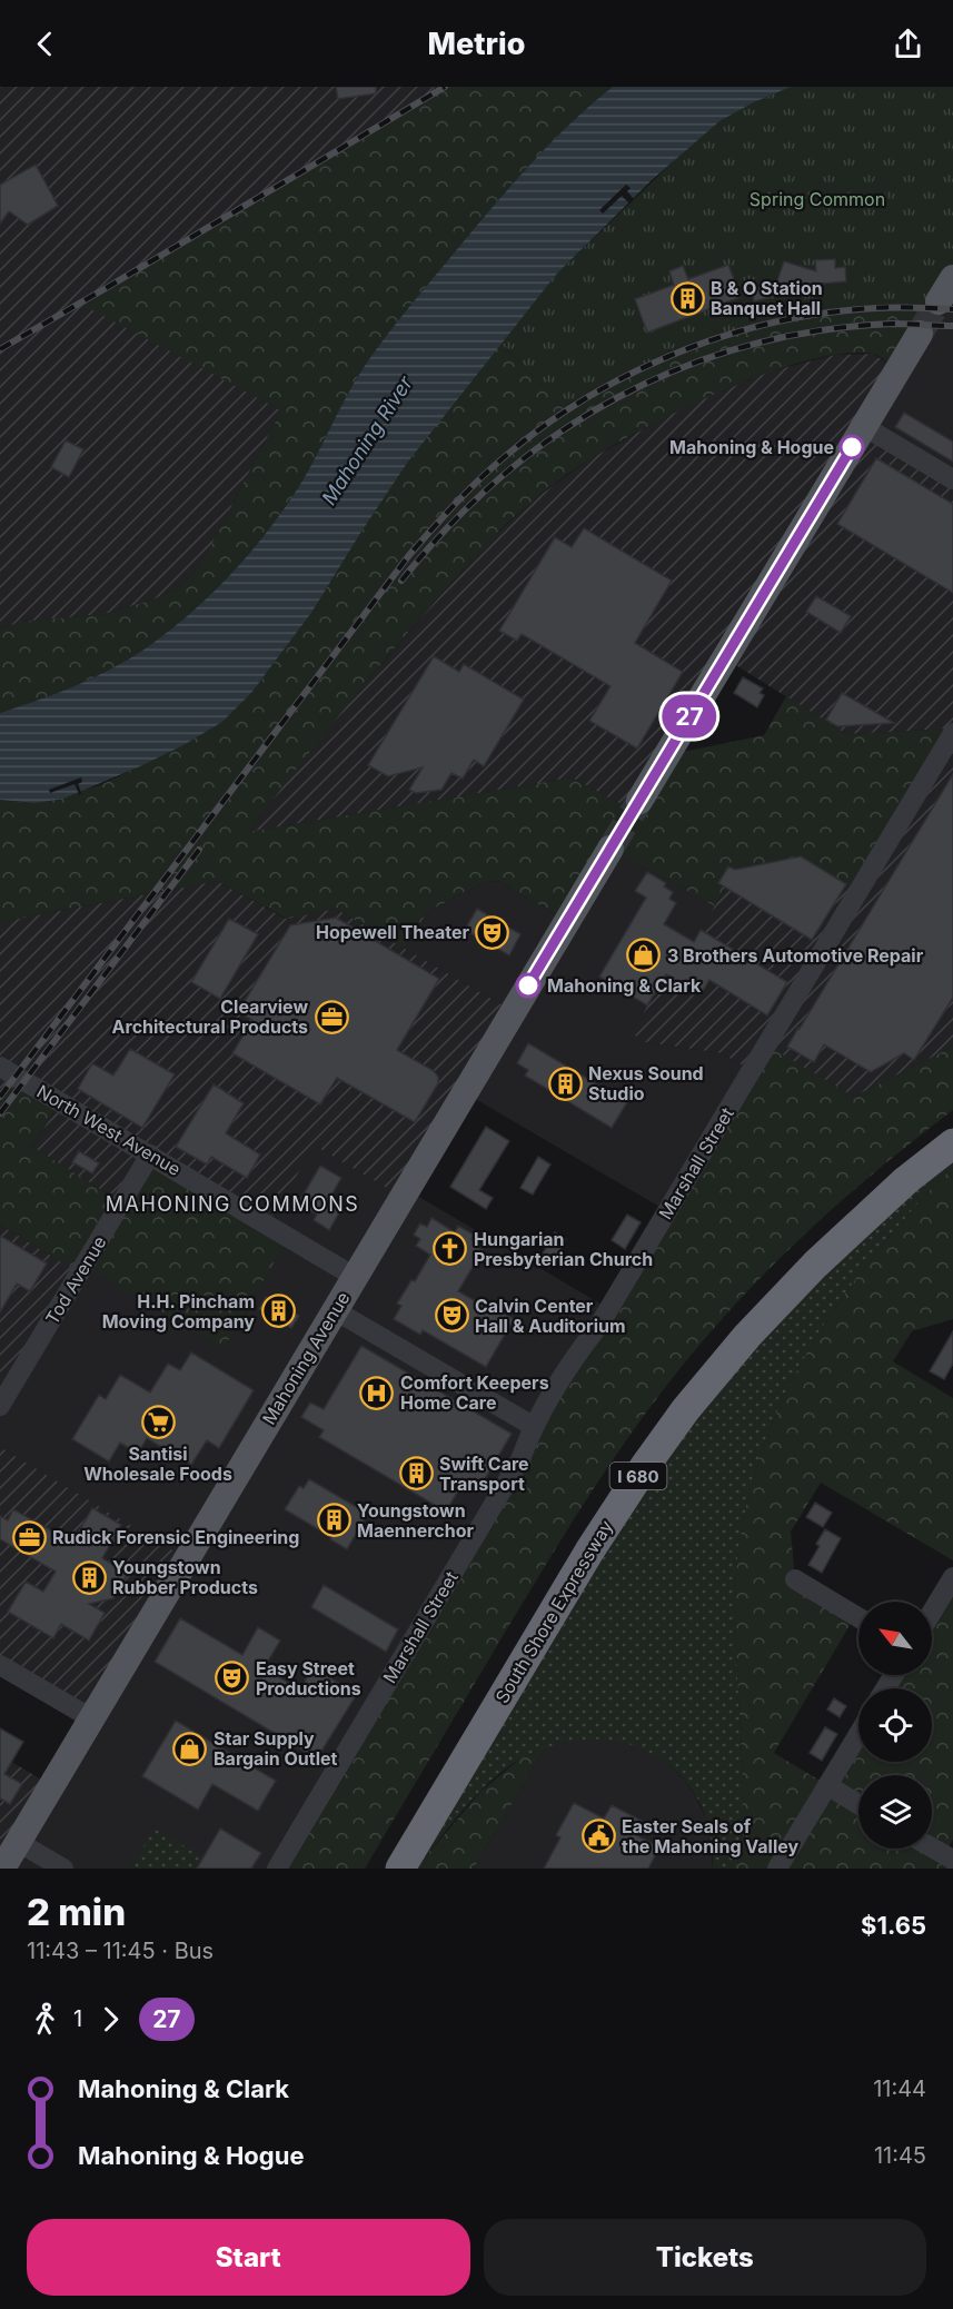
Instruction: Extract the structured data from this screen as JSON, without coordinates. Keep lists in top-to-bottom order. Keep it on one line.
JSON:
{"streets":{"highway":["I 680","South Shore Expressway"],"main road":["Mahoning Avenue"],"street":["North West Avenue","Marshall Street","Tod Avenue"]},"crossings":[["North West Avenue","Tod Avenue"],["North West Avenue","Mahoning Avenue"]],"districts":["MAHONING COMMONS"],"water":["Mahoning River"],"parks":["Spring Common"],"places":{"building":["B & O Station Banquet Hall","Nexus Sound Studio","H.H. Pincham Moving Company","Swift Care Transport","Youngstown Maennerchor","Youngstown Rubber Products"],"other":["Mahoning & Hogue","Mahoning & Clark"],"theatre":["Hopewell Theater","Calvin Center Hall & Auditorium","Easy Street Productions"],"shop":["3 Brothers Automotive Repair","Star Supply Bargain Outlet"],"office":["Clearview Architectural Products","Rudick Forensic Engineering"],"church":["Hungarian Presbyterian Church"],"hospital":["Comfort Keepers Home Care"],"supermarket":["Santisi Wholesale Foods"],"public building":["Easter Seals of the Mahoning Valley"]},"lines":["bus line 27"],"north":"top left","page":{"header":"Metrio","on_map":"27","heading":["2 min","11:43 – 11:45 · Bus","$1.65"],"legs":["1","27"],"list":[{"name":"Mahoning & Clark","value":"11:44"},{"name":"Mahoning & Hogue","value":"11:45"}],"buttons":["Start","Tickets"]}}
